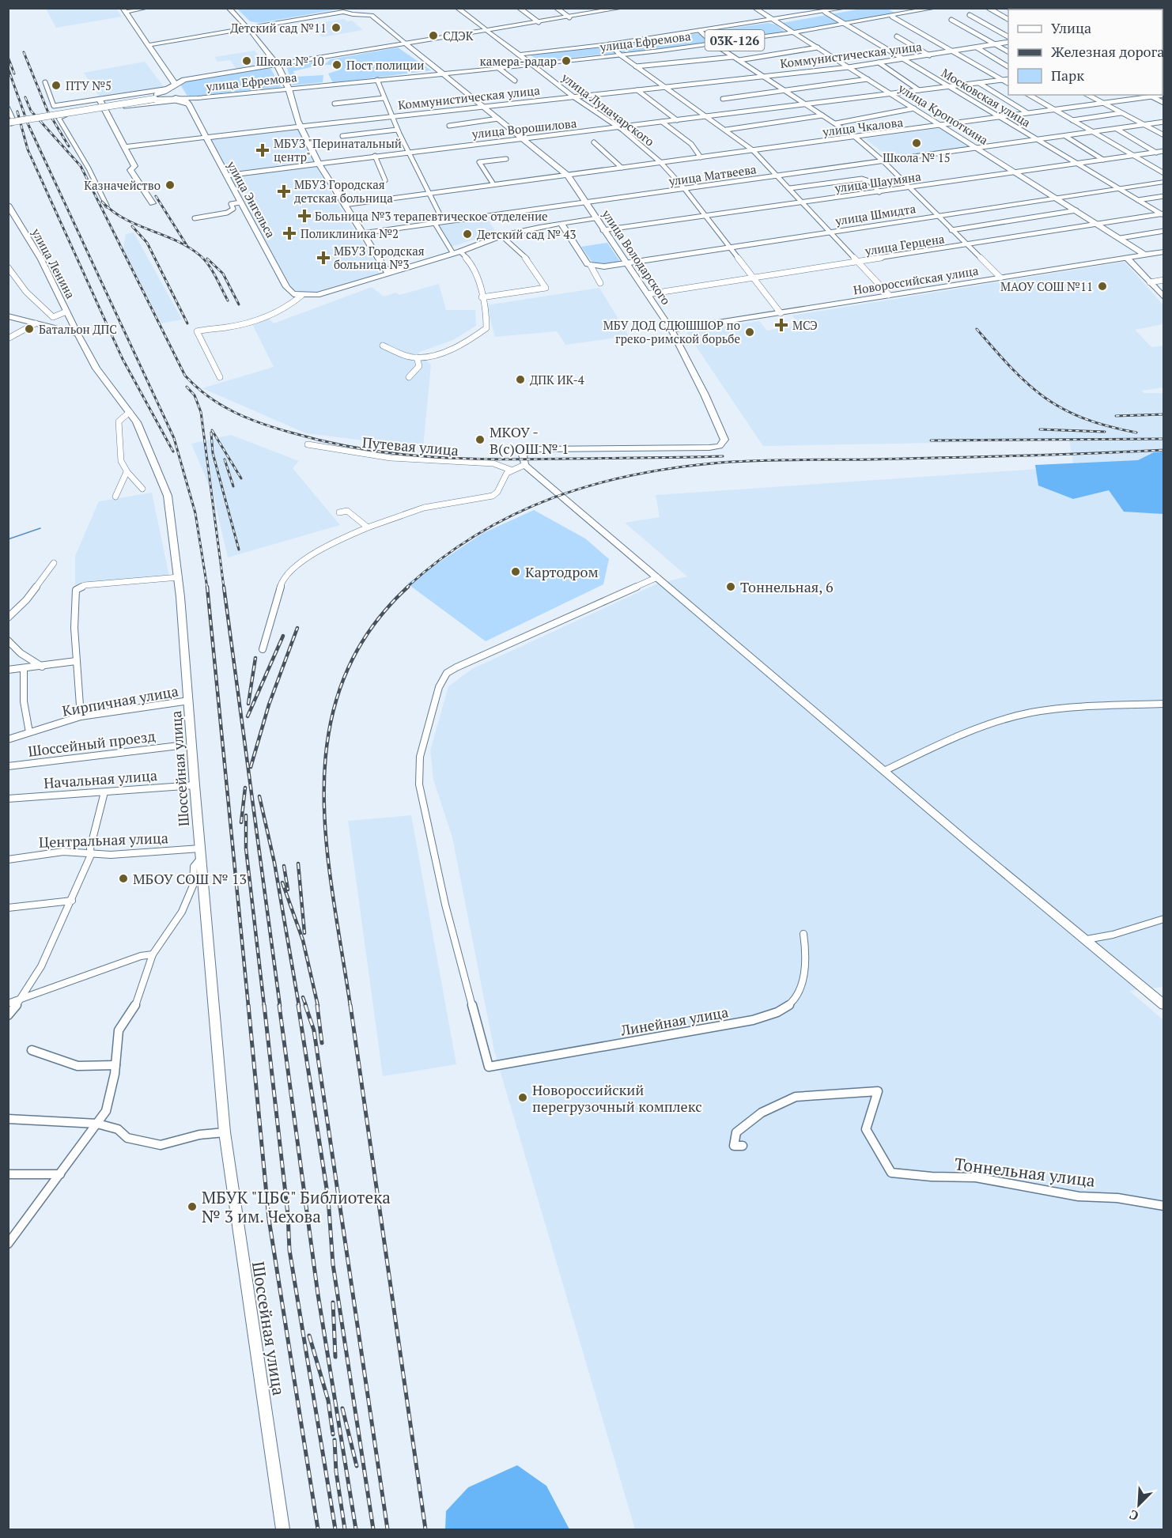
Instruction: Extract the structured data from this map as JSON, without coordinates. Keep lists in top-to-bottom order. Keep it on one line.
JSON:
{"streets":{"main road":["03К-126","улица Ефремова","Коммунистическая улица","улица Луначарского","улица Кропоткина","улица Ворошилова","улица Энгельса","улица Шмидта","улица Володарского","улица Ленина","Новороссийская улица","Шоссейная улица"],"street":["Московская улица","улица Чкалова","улица Матвеева","улица Шаумяна","улица Герцена","Путевая улица","Кирпичная улица","Шоссейный проезд","Начальная улица","Центральная улица","Линейная улица","Тоннельная улица"]},"crossings":[["улица Ефремова","Московская улица"],["улица Ефремова","улица Луначарского"],["улица Ефремова","улица Кропоткина"],["улица Ефремова","улица Энгельса"],["улица Ефремова","улица Володарского"],["Коммунистическая улица","Московская улица"],["Коммунистическая улица","улица Луначарского"],["Коммунистическая улица","улица Кропоткина"],["Коммунистическая улица","улица Энгельса"],["Коммунистическая улица","улица Володарского"],["Московская улица","улица Чкалова"],["Московская улица","улица Ворошилова"],["Московская улица","улица Матвеева"],["Московская улица","улица Шаумяна"],["Московская улица","улица Шмидта"],["Московская улица","улица Герцена"],["улица Луначарского","улица Чкалова"],["улица Луначарского","улица Ворошилова"],["улица Луначарского","улица Матвеева"],["улица Луначарского","улица Шаумяна"],["улица Луначарского","улица Шмидта"],["улица Луначарского","улица Герцена"],["улица Луначарского","Новороссийская улица"],["улица Кропоткина","улица Чкалова"],["улица Кропоткина","улица Ворошилова"],["улица Кропоткина","улица Матвеева"],["улица Кропоткина","улица Шаумяна"],["улица Кропоткина","улица Шмидта"],["улица Кропоткина","улица Герцена"],["улица Кропоткина","Новороссийская улица"],["улица Чкалова","улица Володарского"],["улица Ворошилова","улица Энгельса"],["улица Ворошилова","улица Володарского"],["улица Матвеева","улица Володарского"],["улица Шаумяна","улица Володарского"],["улица Шмидта","улица Володарского"],["улица Герцена","улица Володарского"],["улица Володарского","Новороссийская улица"],["улица Ленина","Шоссейная улица"],["Кирпичная улица","Шоссейная улица"],["Шоссейная улица","Начальная улица"],["Шоссейная улица","Центральная улица"]],"places":{"other":["Детский сад №11","СДЭК","Школа № 10","камера-радар","Пост полиции","ПТУ №5","Школа № 15","Казначейство","Детский сад № 43","МАОУ СОШ №11","Батальон ДПС","МБУ ДОД СДЮШШОР по греко-римской борьбе","ДПК ИК-4","МКОУ - В(с)ОШ № 1","Картодром","Тоннельная, 6","МБОУ СОШ № 13","Новороссийский перегрузочный комплекс","МБУК \"ЦБС\" Библиотека № 3 им. Чехова"],"health":["МБУЗ \"Перинатальный центр\"","МБУЗ Городская детская больница","Больница №3 терапевтическое отделение","Поликлиника №2","МБУЗ Городская больница №3","МСЭ"]},"legend":["Улица","Железная дорога","Парк"],"north":"bottom left"}
